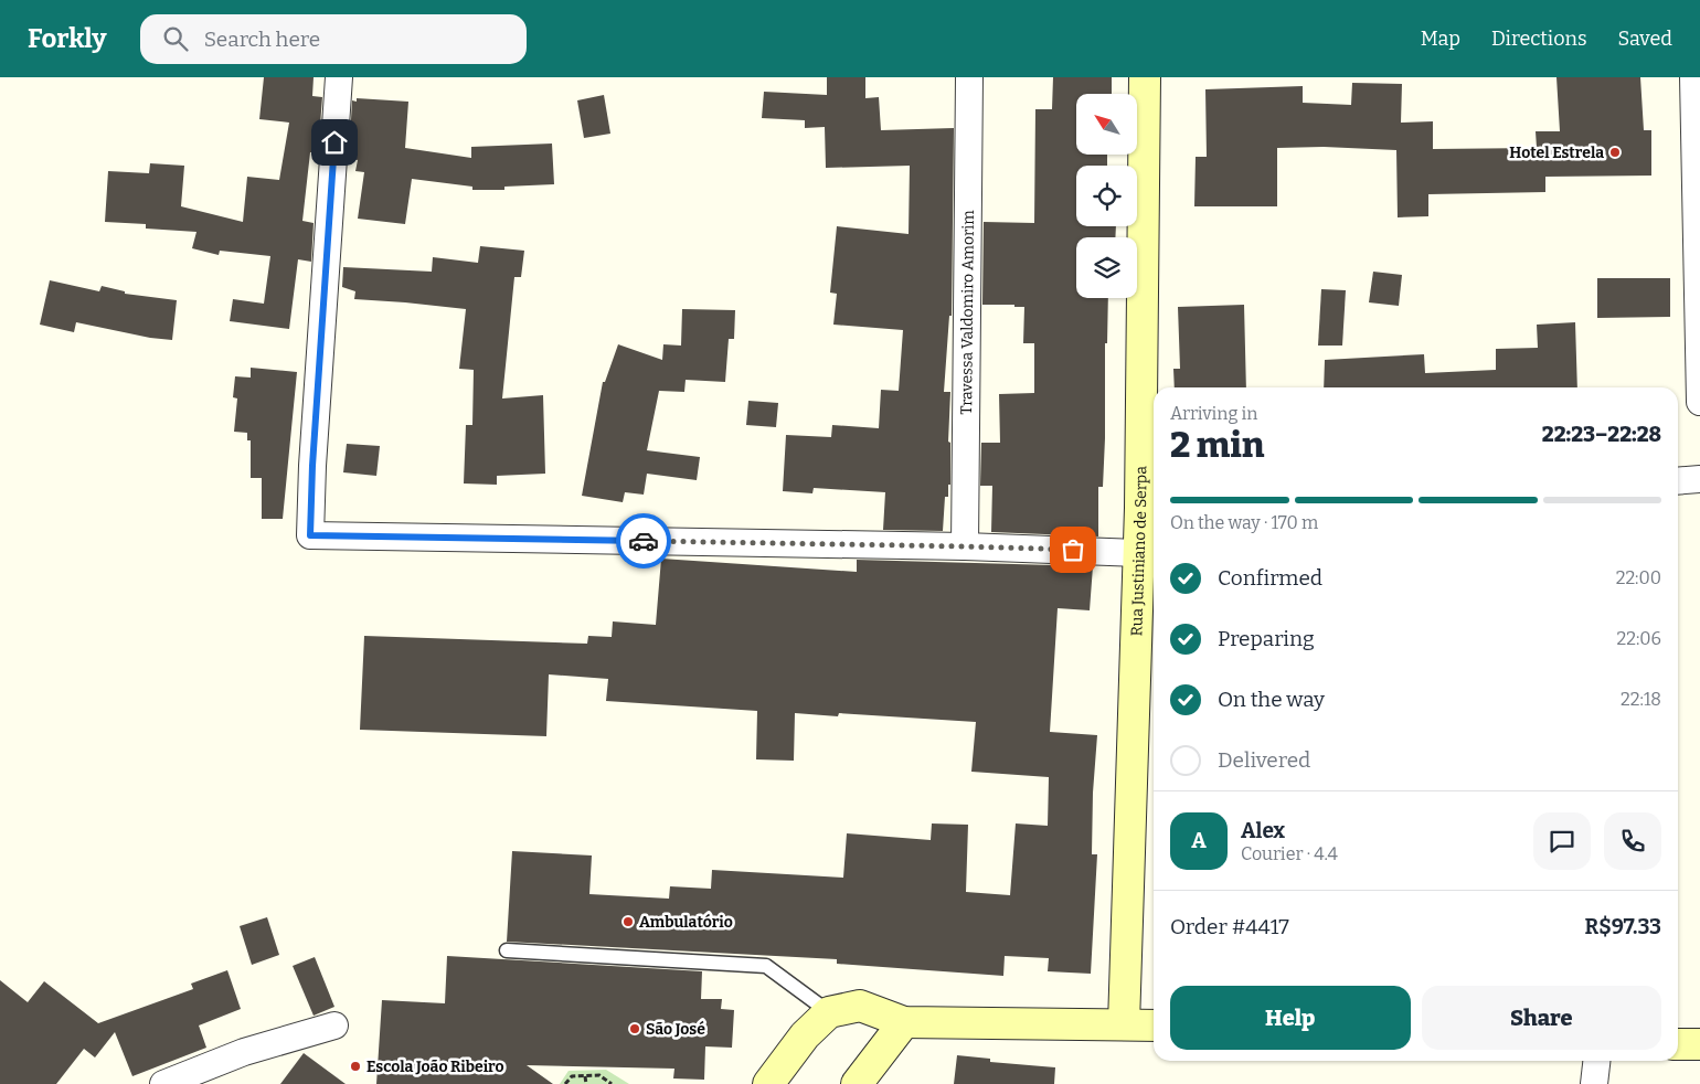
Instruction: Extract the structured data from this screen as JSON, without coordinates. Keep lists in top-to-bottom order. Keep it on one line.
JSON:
{"streets":{"main road":["Rua Justiniano de Serpa"],"street":["Travessa Valdomiro Amorim"]},"places":["Hotel Estrela","Ambulatório","São José","Escola João Ribeiro"],"north":"top left","page":{"header":"Forkly","search":"Search here","nav":["Map","Directions","Saved"],"heading":["2 min","Arriving in","22:23–22:28"],"panel":["Alex","Courier · 4.4","Order #4417","R$97.33"],"bar":"On the way · 170 m","list":[["Confirmed","22:00"],["Preparing","22:06"],["On the way","22:18"],"Delivered"],"round":"A","buttons":["Help","Share"]}}
